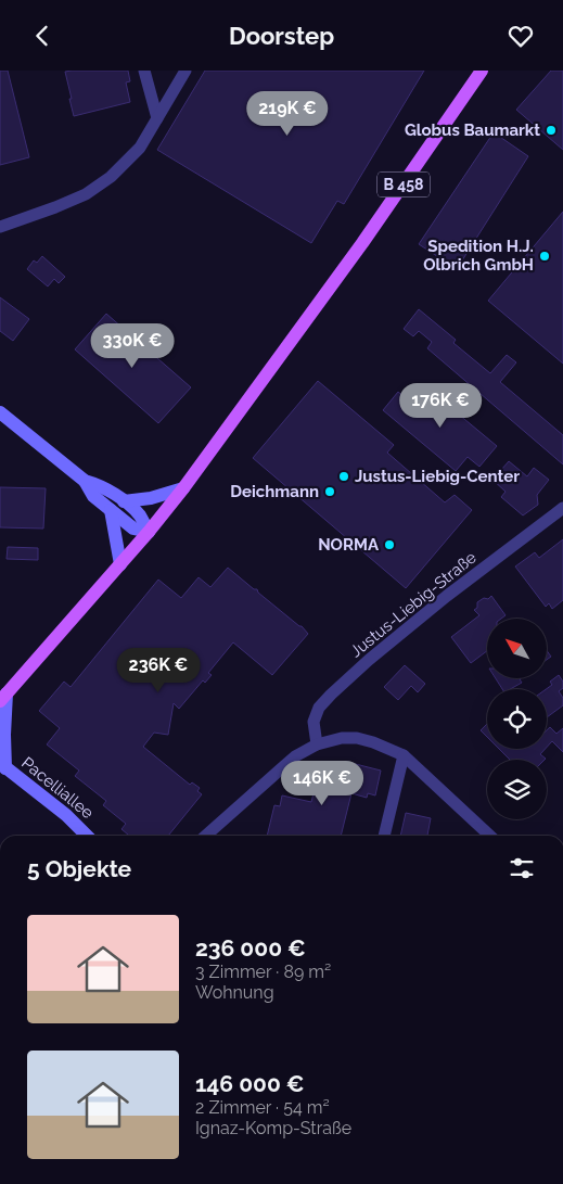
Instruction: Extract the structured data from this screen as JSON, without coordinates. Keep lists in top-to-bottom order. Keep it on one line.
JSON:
{"streets":{"main road":["B 458","Pacelliallee"],"street":["Justus-Liebig-Straße"]},"places":["Globus Baumarkt","Spedition H.J. Olbrich GmbH","Justus-Liebig-Center","Deichmann","NORMA"],"north":"top left","page":{"header":"Doorstep","price":["219K €","330K €","176K €","236K €","146K €"],"heading":"5 Objekte","list":[{"name":"236 000 €","note":"3 Zimmer · 89 m² · Wohnung"},{"name":"146 000 €","note":"2 Zimmer · 54 m² · Ignaz-Komp-Straße"}]}}
